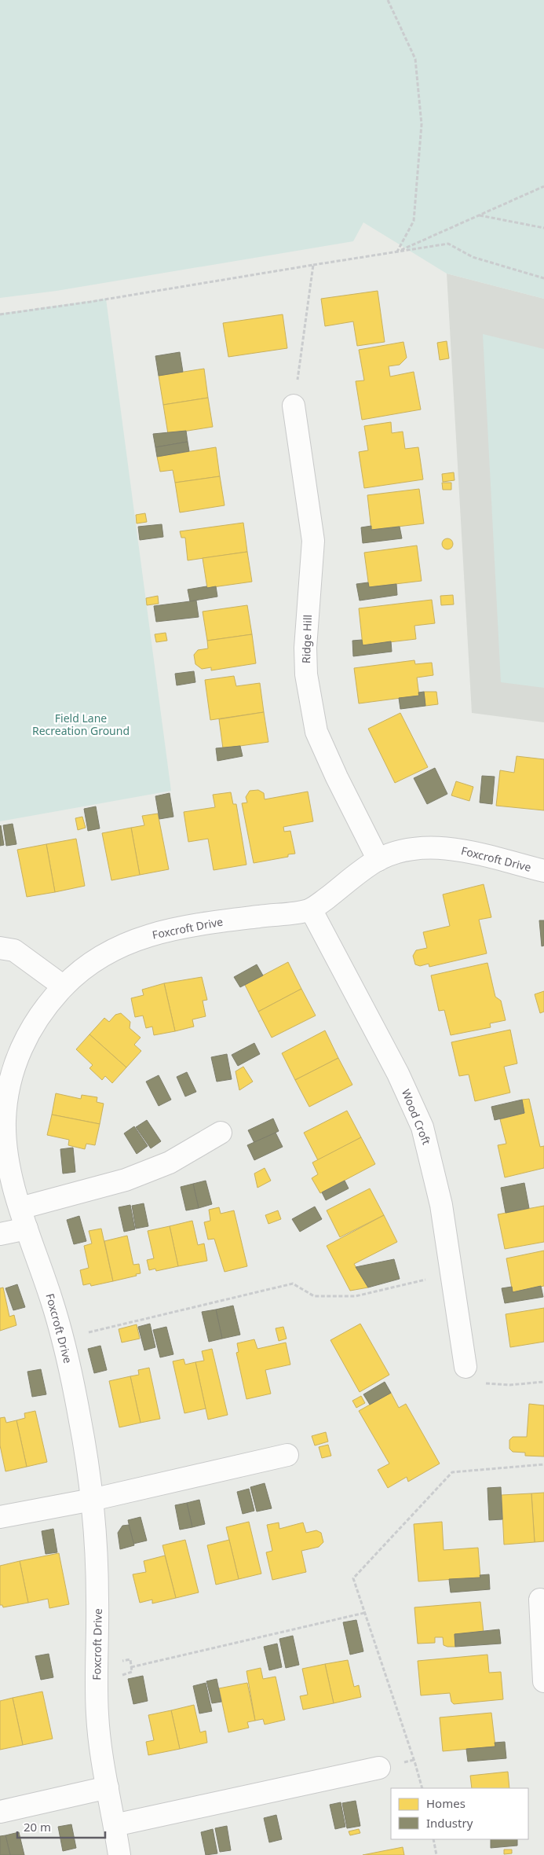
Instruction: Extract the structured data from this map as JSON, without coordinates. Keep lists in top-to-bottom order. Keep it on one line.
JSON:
{"streets":{"street":["Ridge Hill","Foxcroft Drive","Wood Croft"]},"crossings":[["Ridge Hill","Foxcroft Drive"],["Foxcroft Drive","Wood Croft"]],"parks":["Field Lane Recreation Ground"],"legend":["Homes","Industry"],"scale_bar":"20 m"}
